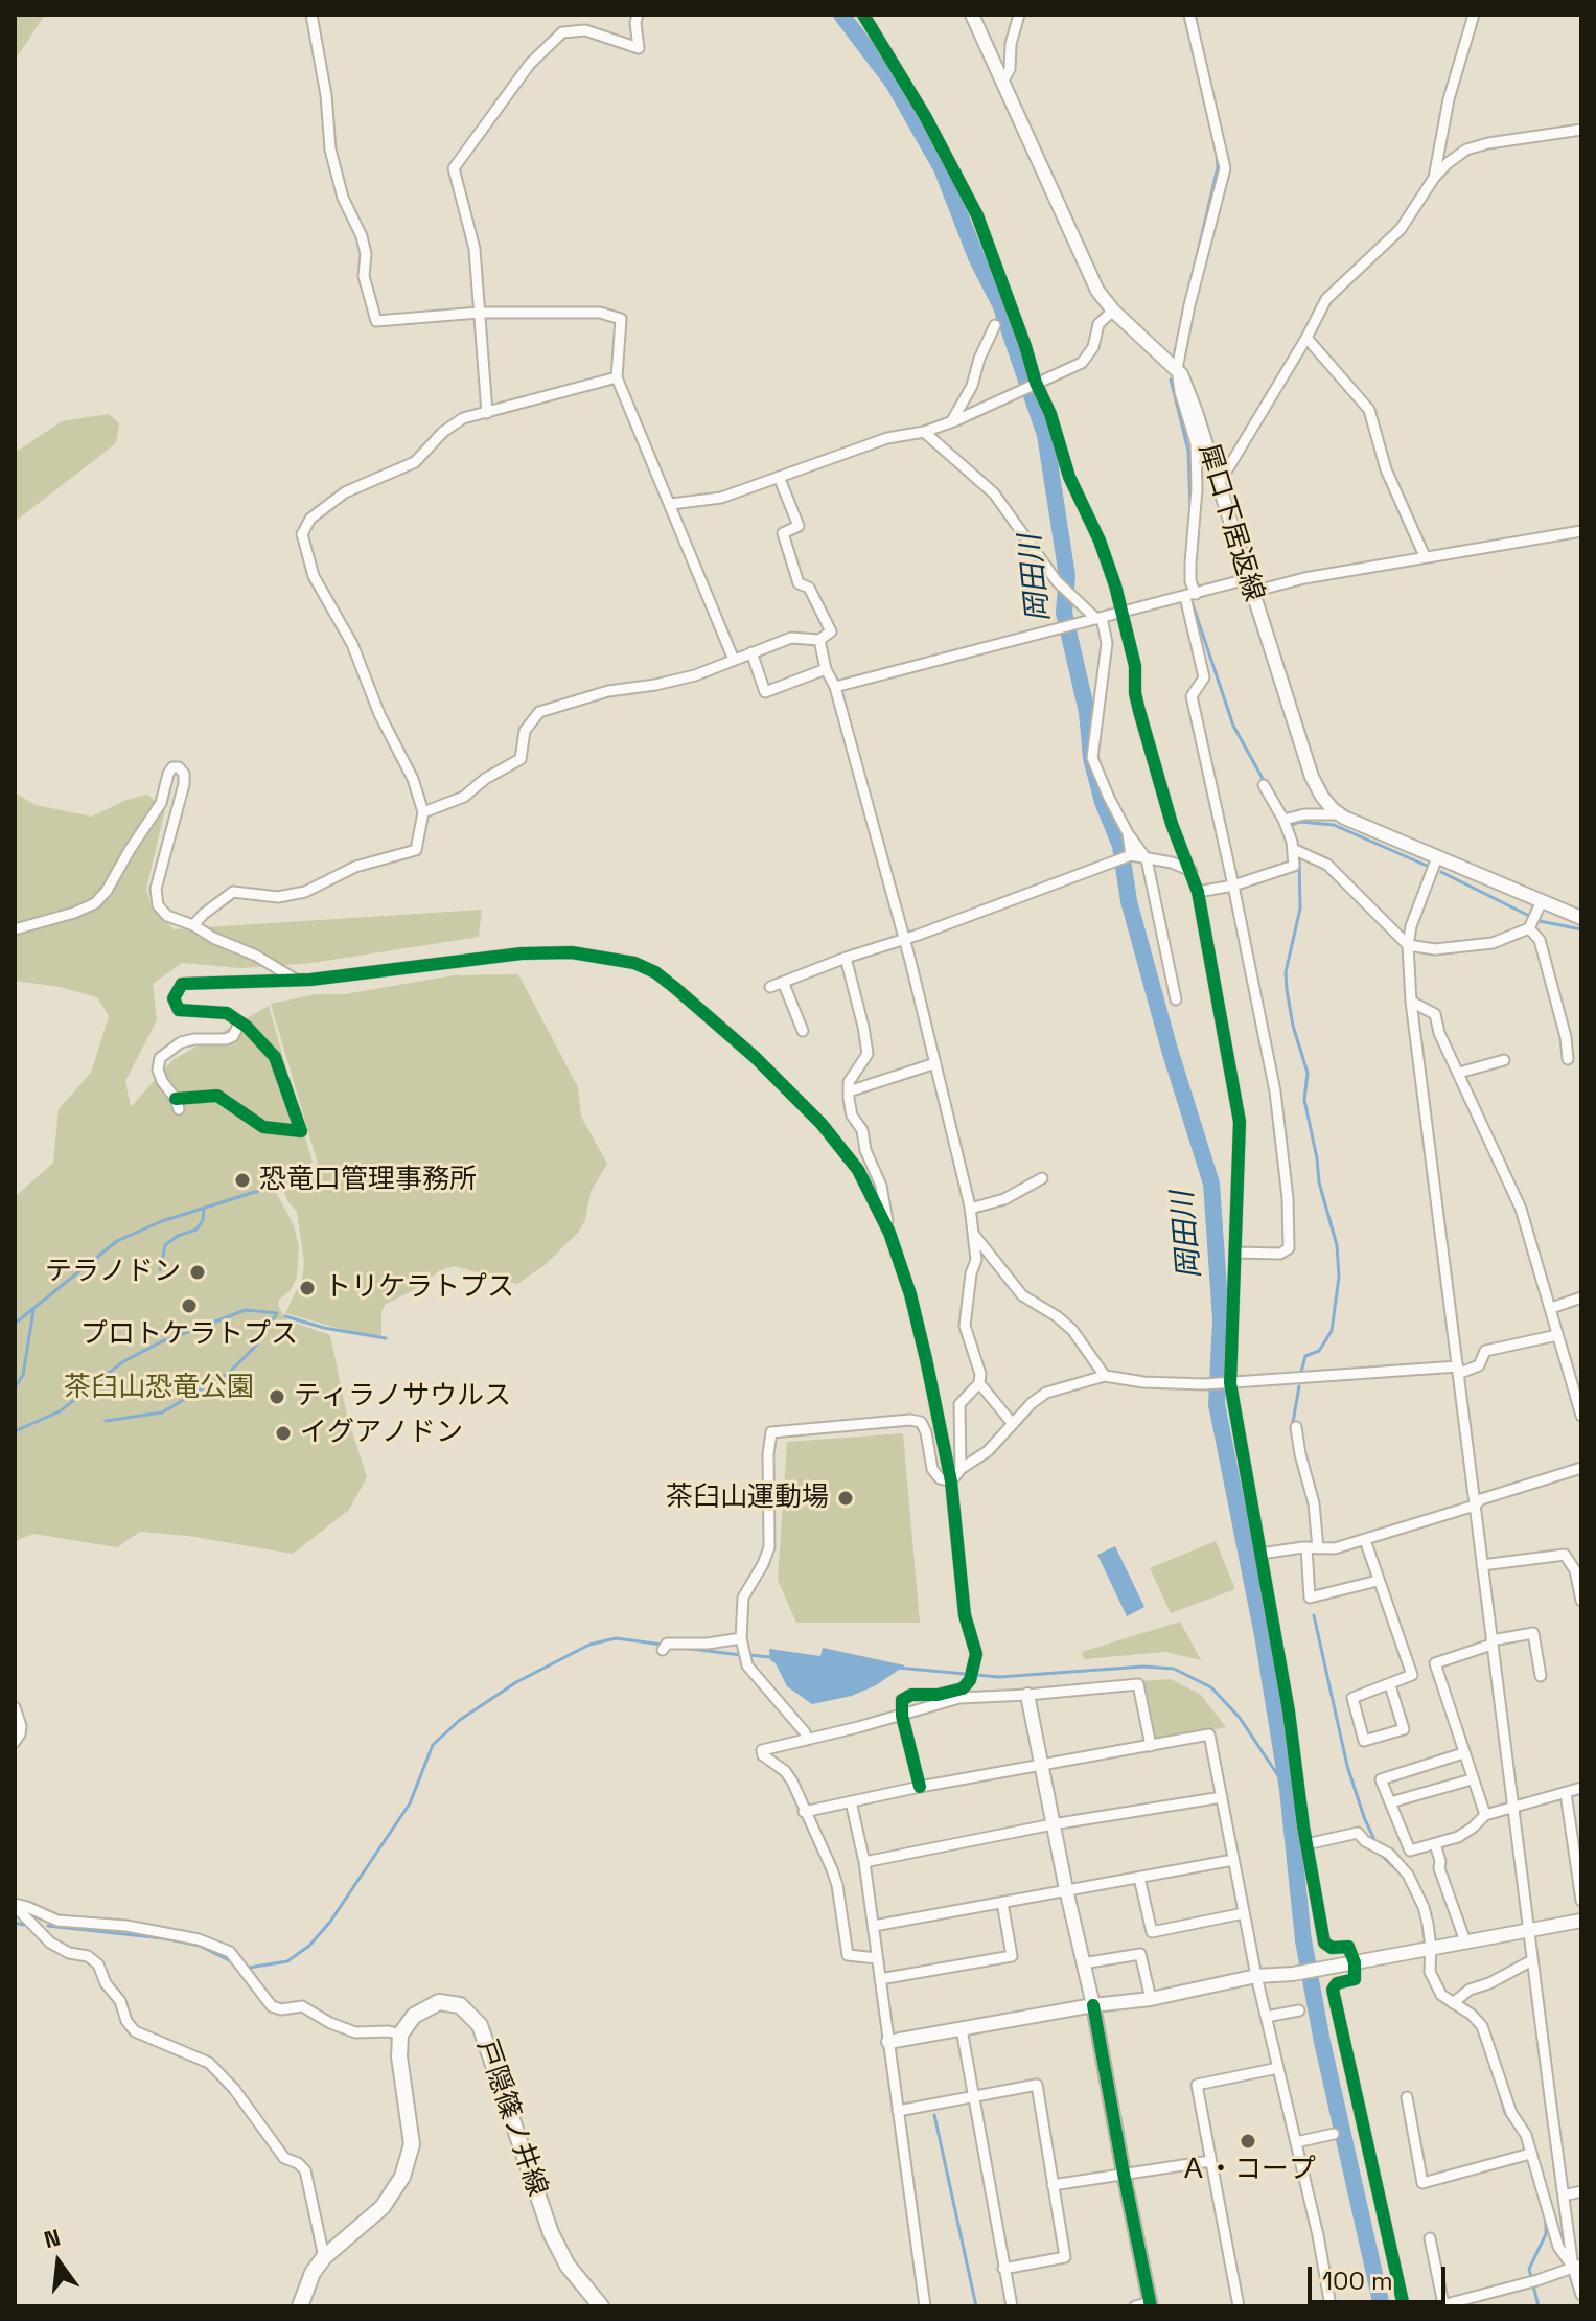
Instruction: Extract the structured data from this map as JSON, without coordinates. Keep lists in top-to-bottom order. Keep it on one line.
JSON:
{"streets":{"main road":["戸隠篠ノ井線"],"street":["犀口下居返線"]},"water":["岡田川"],"parks":["茶臼山恐竜公園"],"places":["恐竜口管理事務所","テラノドン","トリケラトプス","プロトケラトプス","ティラノサウルス","イグアノドン","茶臼山運動場","Ａ・コープ"],"scale_bar":"100 m","north":"top"}
